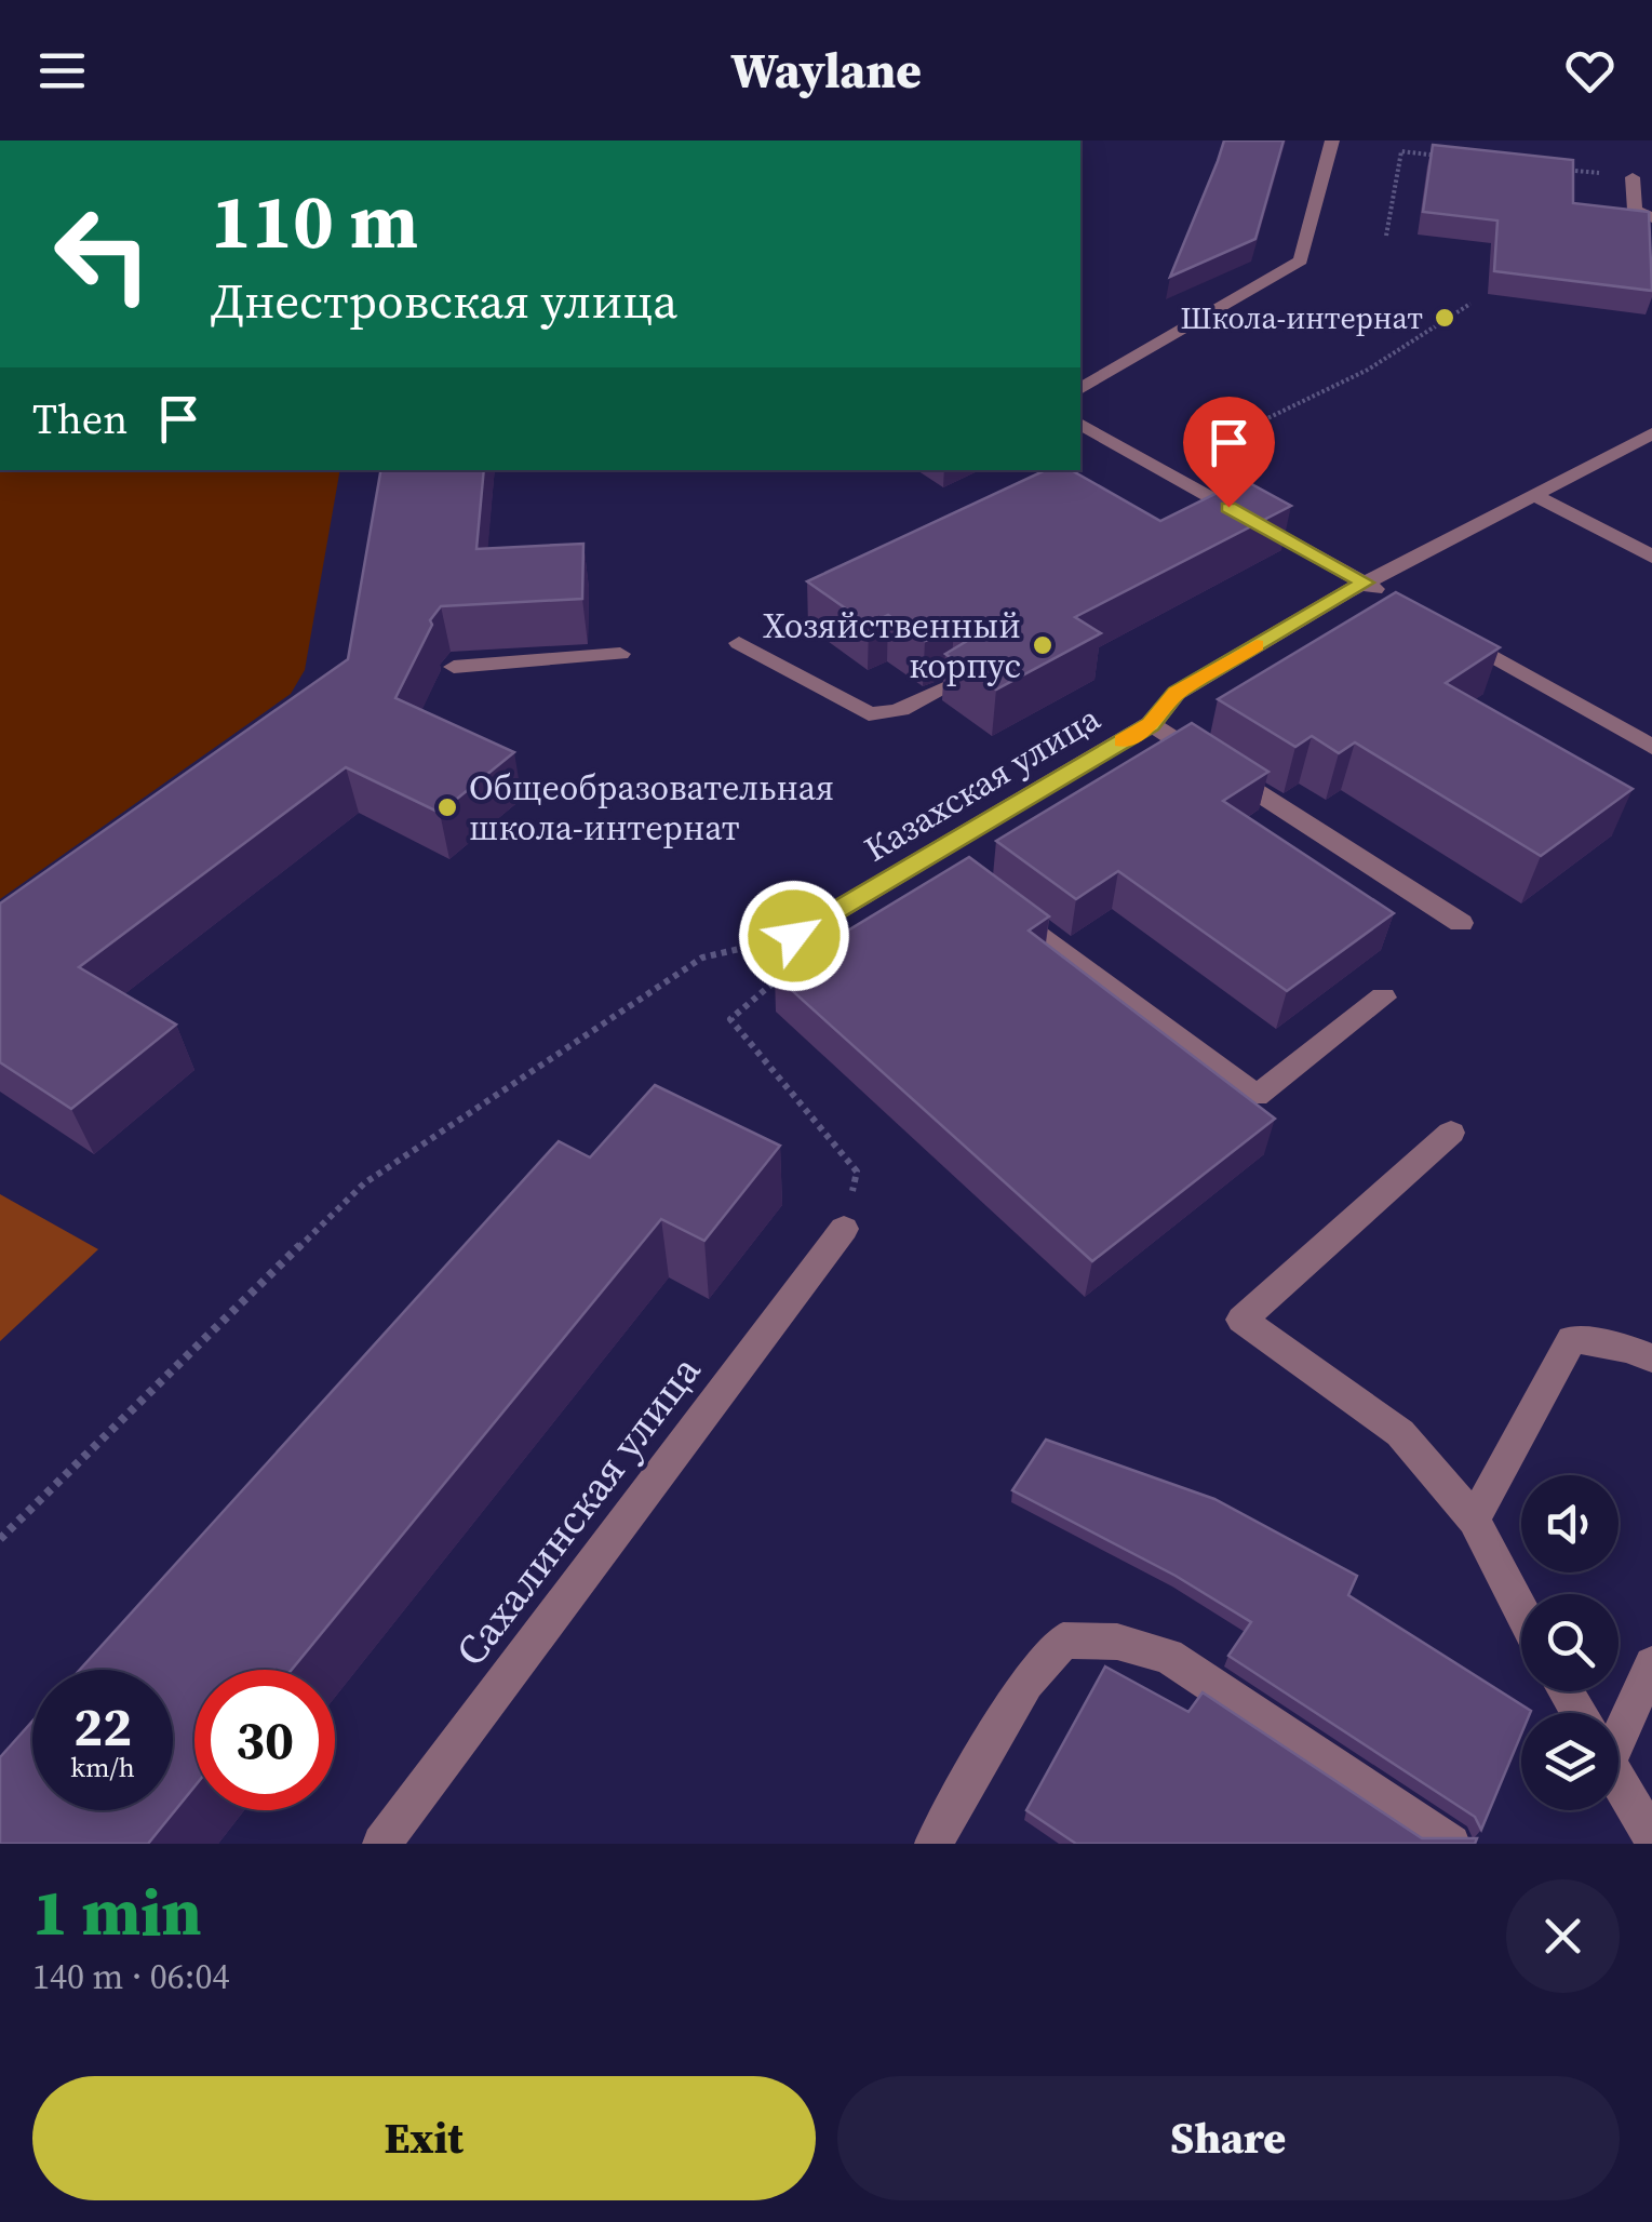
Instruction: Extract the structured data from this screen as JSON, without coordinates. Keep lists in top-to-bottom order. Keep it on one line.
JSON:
{"streets":{"street":["Казахская улица","Сахалинская улица"]},"places":["Школа-интернат","Хозяйственный корпус","Общеобразовательная школа-интернат"],"page":{"header":"Waylane","turn":["110 m","Днестровская улица"],"then":"Then","speed":"22 km/h","limit":"30","heading":["1 min","140 m · 06:04"],"buttons":["Exit","Share"]}}
